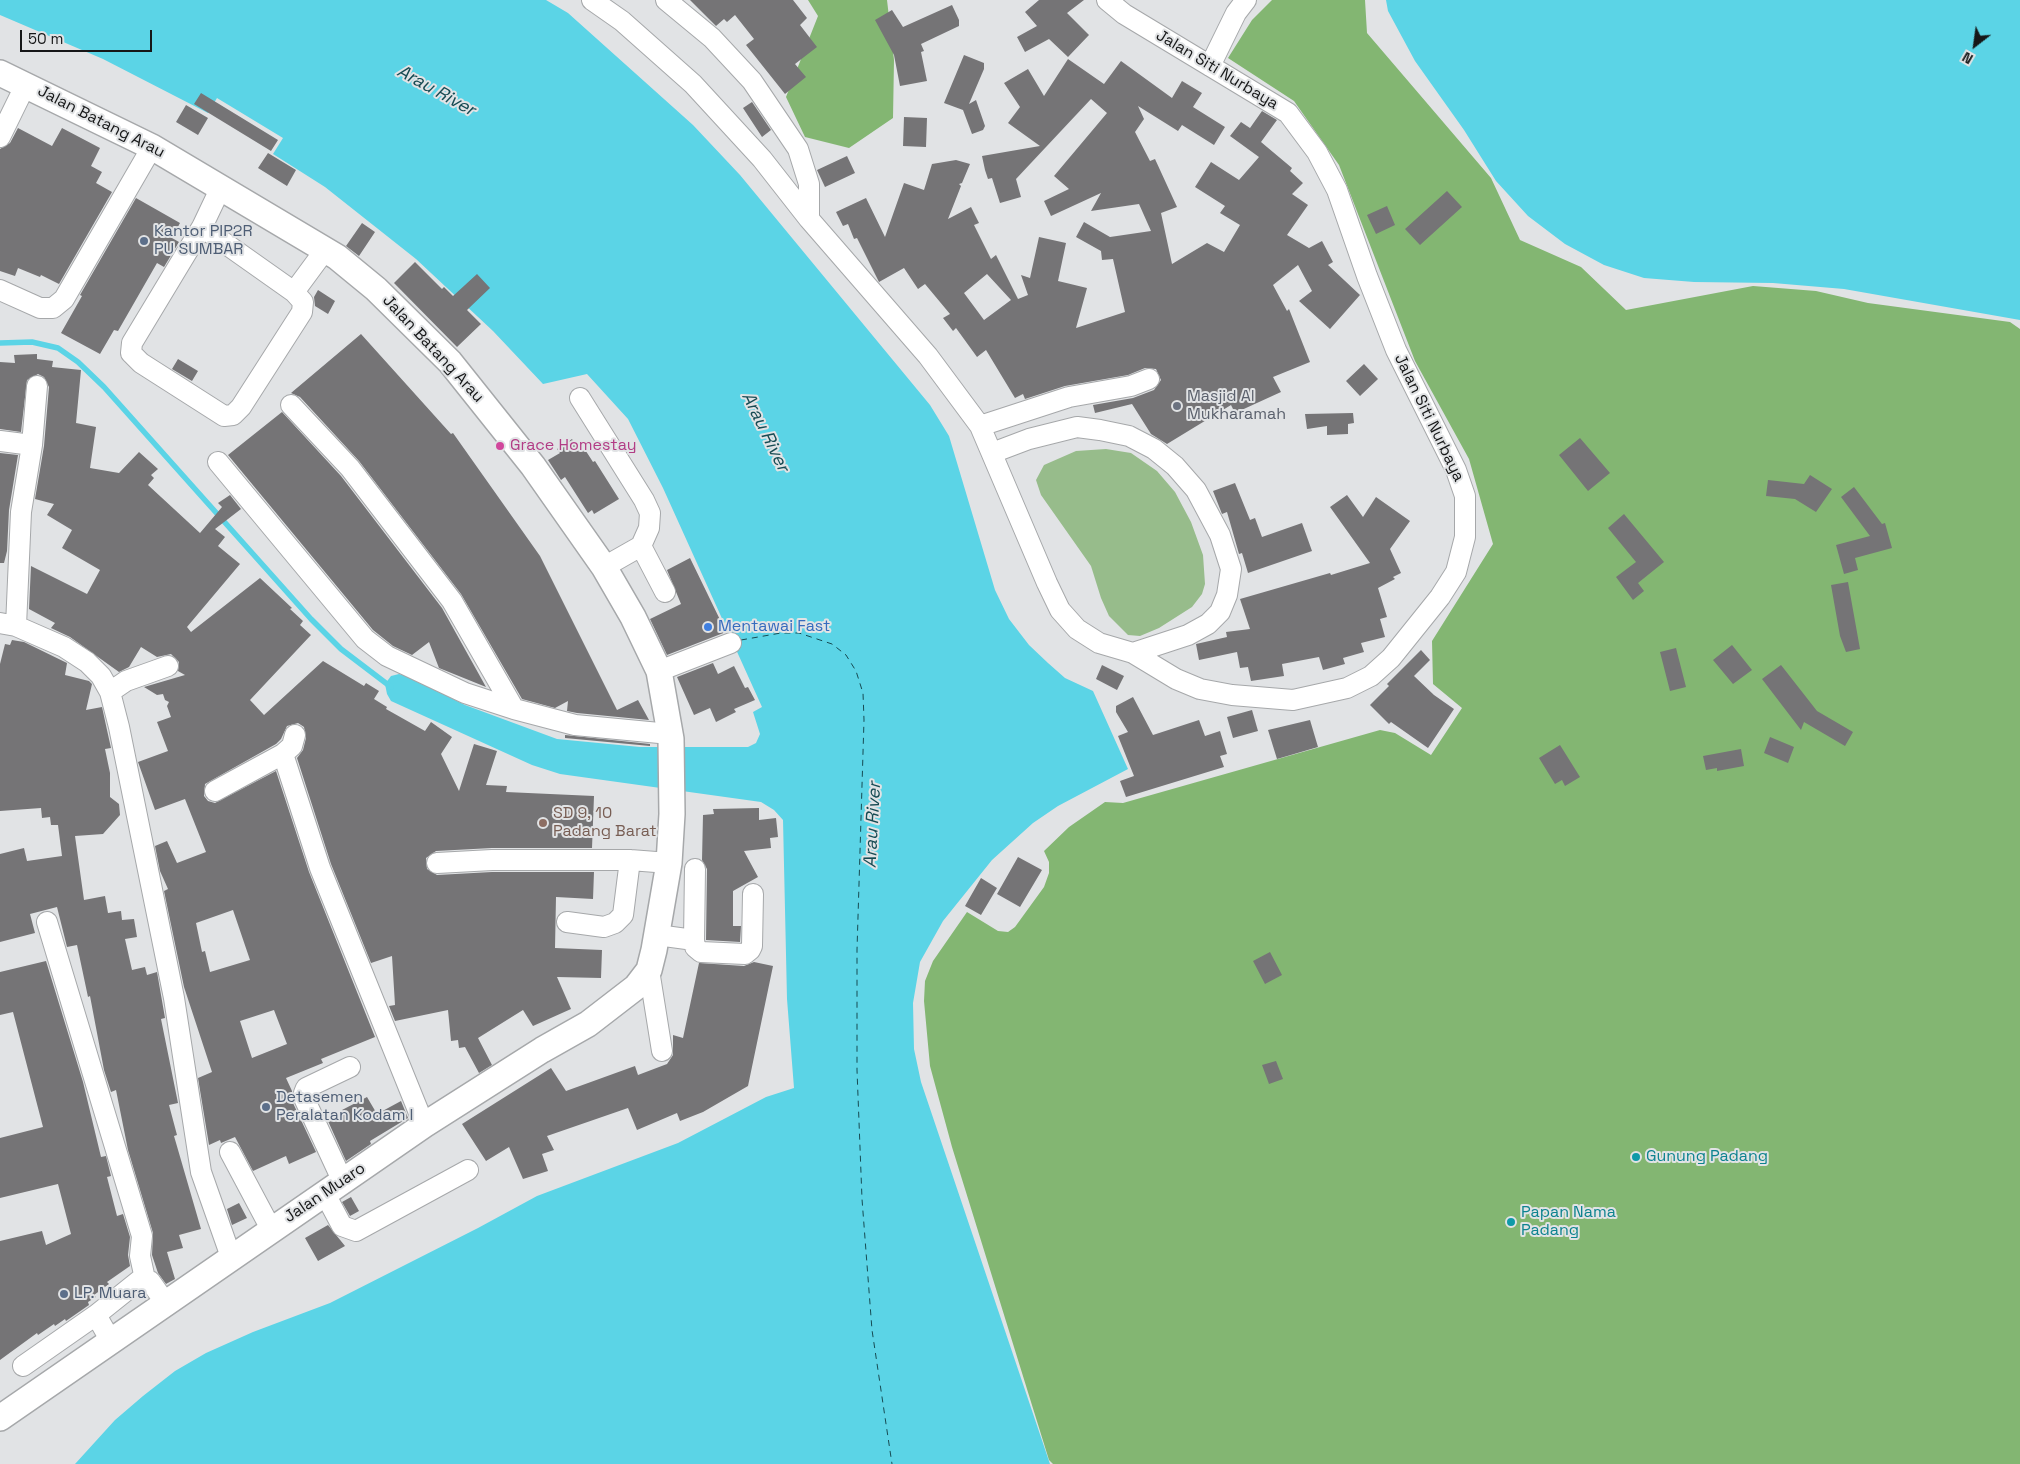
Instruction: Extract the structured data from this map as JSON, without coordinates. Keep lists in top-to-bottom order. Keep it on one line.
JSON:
{"streets":{"main road":["Jalan Batang Arau","Jalan Muaro"],"street":["Jalan Siti Nurbaya"]},"crossings":[["Jalan Batang Arau","Jalan Muaro"]],"water":["Arau River"],"places":["Kantor PIP2R PU SUMBAR","Masjid Al Mukharamah","Grace Homestay","Mentawai Fast","SD 9, 10 Padang Barat","Detasemen Peralatan Kodam I","Gunung Padang","Papan Nama Padang","LP. Muara"],"scale_bar":"50 m","north":"bottom left"}
